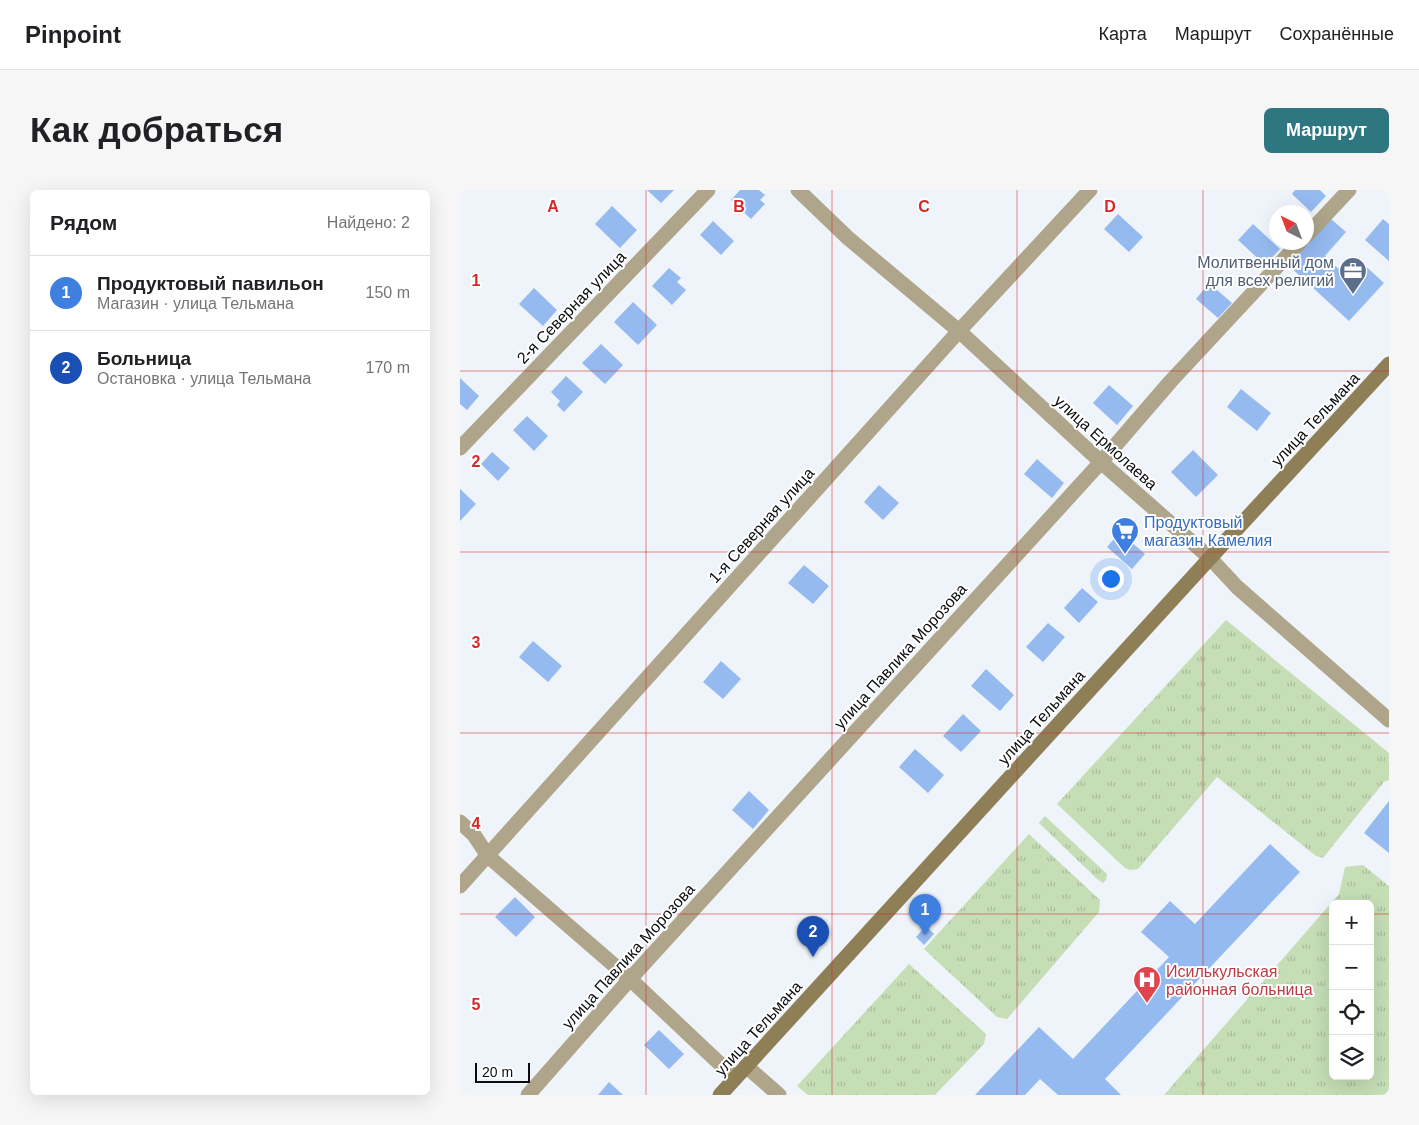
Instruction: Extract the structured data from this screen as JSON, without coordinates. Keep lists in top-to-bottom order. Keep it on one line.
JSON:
{"streets":{"street":["2-я Северная улица","улица Тельмана","улица Ермолаева","1-я Северная улица","улица Павлика Морозова"]},"crossings":[["улица Тельмана","улица Ермолаева"],["улица Ермолаева","1-я Северная улица"],["улица Ермолаева","улица Павлика Морозова"]],"places":{"office":["Молитвенный дом для всех религий"],"supermarket":["Продуктовый магазин Камелия"],"hospital":["Исилькульская районная больница"]},"scale_bar":"20 m","north":"top left","page":{"header":"Pinpoint","nav":["Карта","Маршрут","Сохранённые"],"buttons":"Маршрут","title":"Как добраться","heading":["Рядом","Найдено: 2"],"list":[{"mark":"1","name":"Продуктовый павильон","note":"Магазин · улица Тельмана","value":"150 m"},{"mark":"2","name":"Больница","note":"Остановка · улица Тельмана","value":"170 m"}],"pins":["1","2"],"map_buttons":["+","−"],"scale":"20 m"},"grid":{"columns":["A","B","C","D"],"rows":["1","2","3","4","5"]}}
